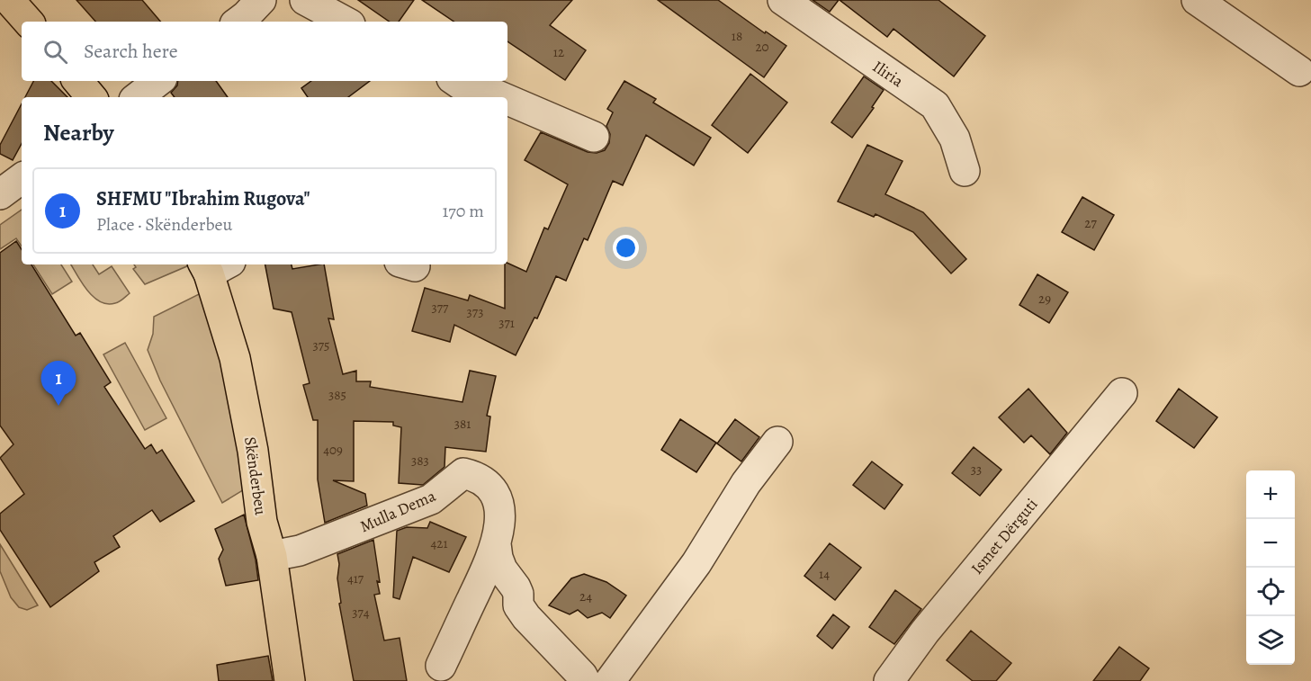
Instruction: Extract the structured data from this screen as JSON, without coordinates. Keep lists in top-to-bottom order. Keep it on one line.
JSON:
{"streets":{"main road":["Skënderbeu"],"street":["Iliria","Mulla Dema","Ismet Dërguti"]},"crossings":[["Skënderbeu","Mulla Dema"]],"house_numbers":["18","20","12","27","29","377","373","371","375","385","381","409","383","33","421","14","417","24","374"],"page":{"search":"Search here","heading":"Nearby","list":[{"mark":"1","name":"SHFMU \"Ibrahim Rugova\"","note":"Place · Skënderbeu","value":"170 m"}],"pins":"1","map_buttons":["+","−"]}}
